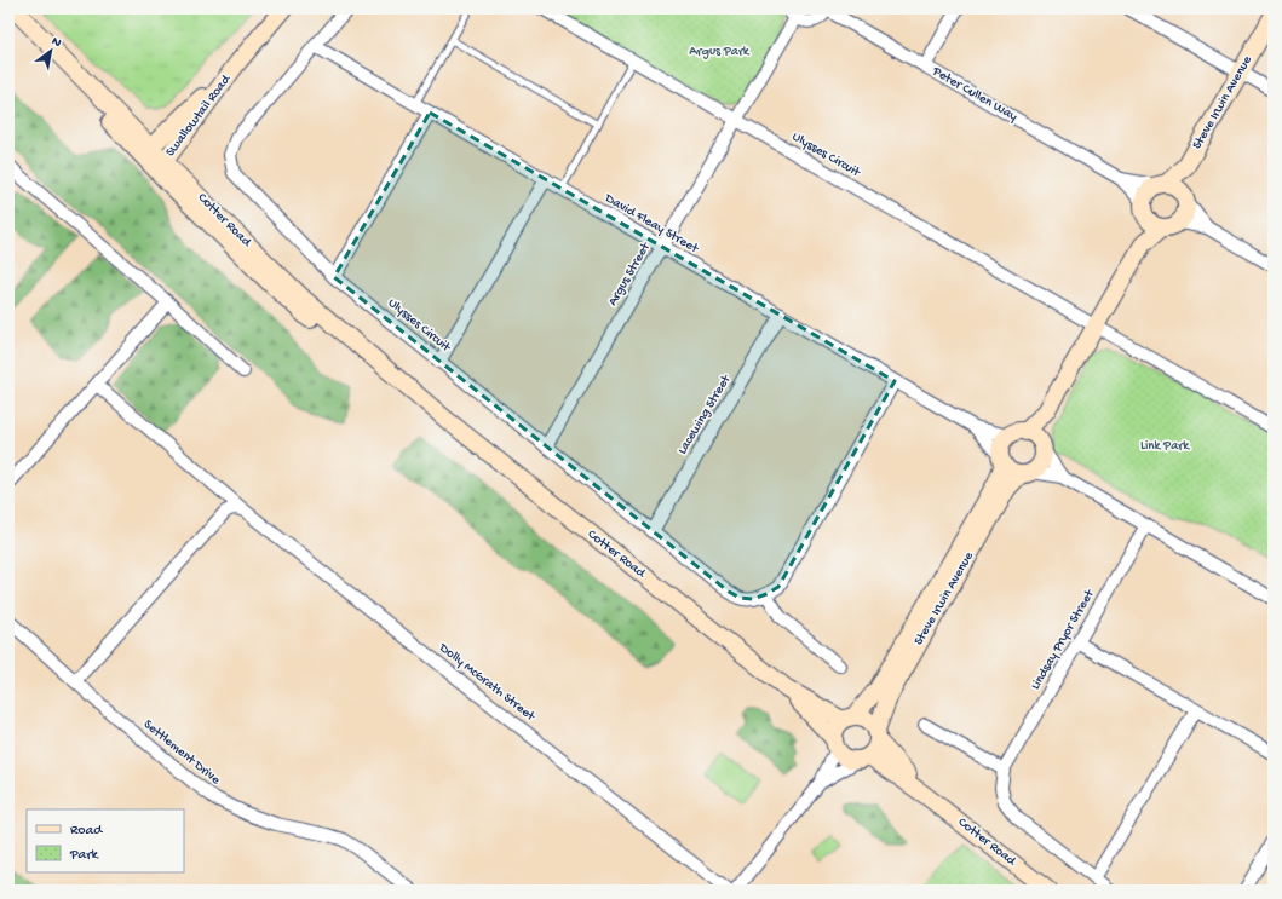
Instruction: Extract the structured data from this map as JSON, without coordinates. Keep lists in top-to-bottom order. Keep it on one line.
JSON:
{"streets":{"main road":["Peter Cullen Way","Steve Irwin Avenue","Swallowtail Road","Cotter Road"],"street":["Ulysses Circuit","David Fleay Street","Argus Street","Lacewing Street","Lindsay Pryor Street","Dolly McGrath Street","Settlement Drive"]},"crossings":[["Peter Cullen Way","Steve Irwin Avenue"],["Peter Cullen Way","Argus Street"],["Steve Irwin Avenue","Cotter Road"],["Steve Irwin Avenue","David Fleay Street"],["Swallowtail Road","Cotter Road"],["Ulysses Circuit","David Fleay Street"],["Ulysses Circuit","Argus Street"],["Ulysses Circuit","Lacewing Street"],["David Fleay Street","Argus Street"],["David Fleay Street","Lacewing Street"]],"parks":["Argus Park","Link Park"],"legend":["Road","Park"],"north":"top right"}
